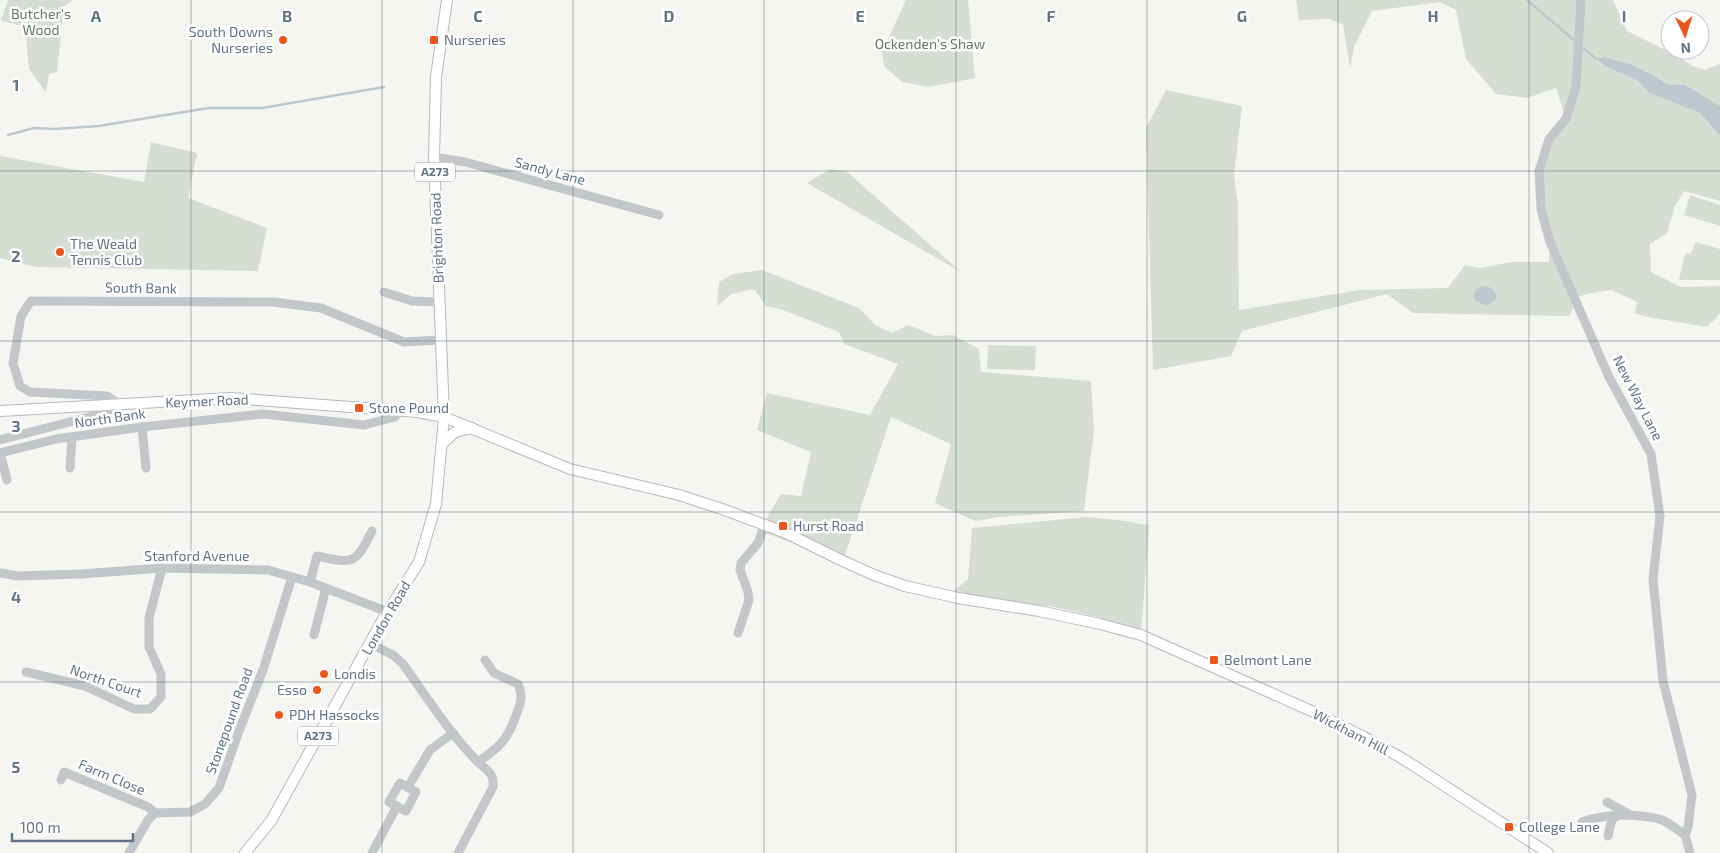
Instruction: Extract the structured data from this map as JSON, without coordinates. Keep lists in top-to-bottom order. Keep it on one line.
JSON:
{"streets":{"main road":["A273","Brighton Road","Keymer Road","London Road","Wickham Hill"],"street":["Sandy Lane","South Bank","New Way Lane","North Bank","Stanford Avenue","North Court","Stonepound Road","Farm Close"]},"crossings":[["Sandy Lane","Brighton Road"],["Brighton Road","South Bank"],["Brighton Road","Keymer Road"],["Brighton Road","London Road"],["South Bank","Keymer Road"],["Keymer Road","North Bank"],["Keymer Road","London Road"],["Stanford Avenue","London Road"],["Stanford Avenue","North Court"],["Stanford Avenue","Stonepound Road"],["Stonepound Road","Farm Close"]],"parks":["Butcher's Wood","Ockenden's Shaw"],"places":{"other":["South Downs Nurseries","The Weald Tennis Club","Londis","Esso","PDH Hassocks"],"transit":["Nurseries","Stone Pound","Hurst Road","Belmont Lane","College Lane"]},"scale_bar":"100 m","north":"bottom","grid":{"columns":["A","B","C","D","E","F","G","H","I"],"rows":["1","2","3","4","5"]}}
